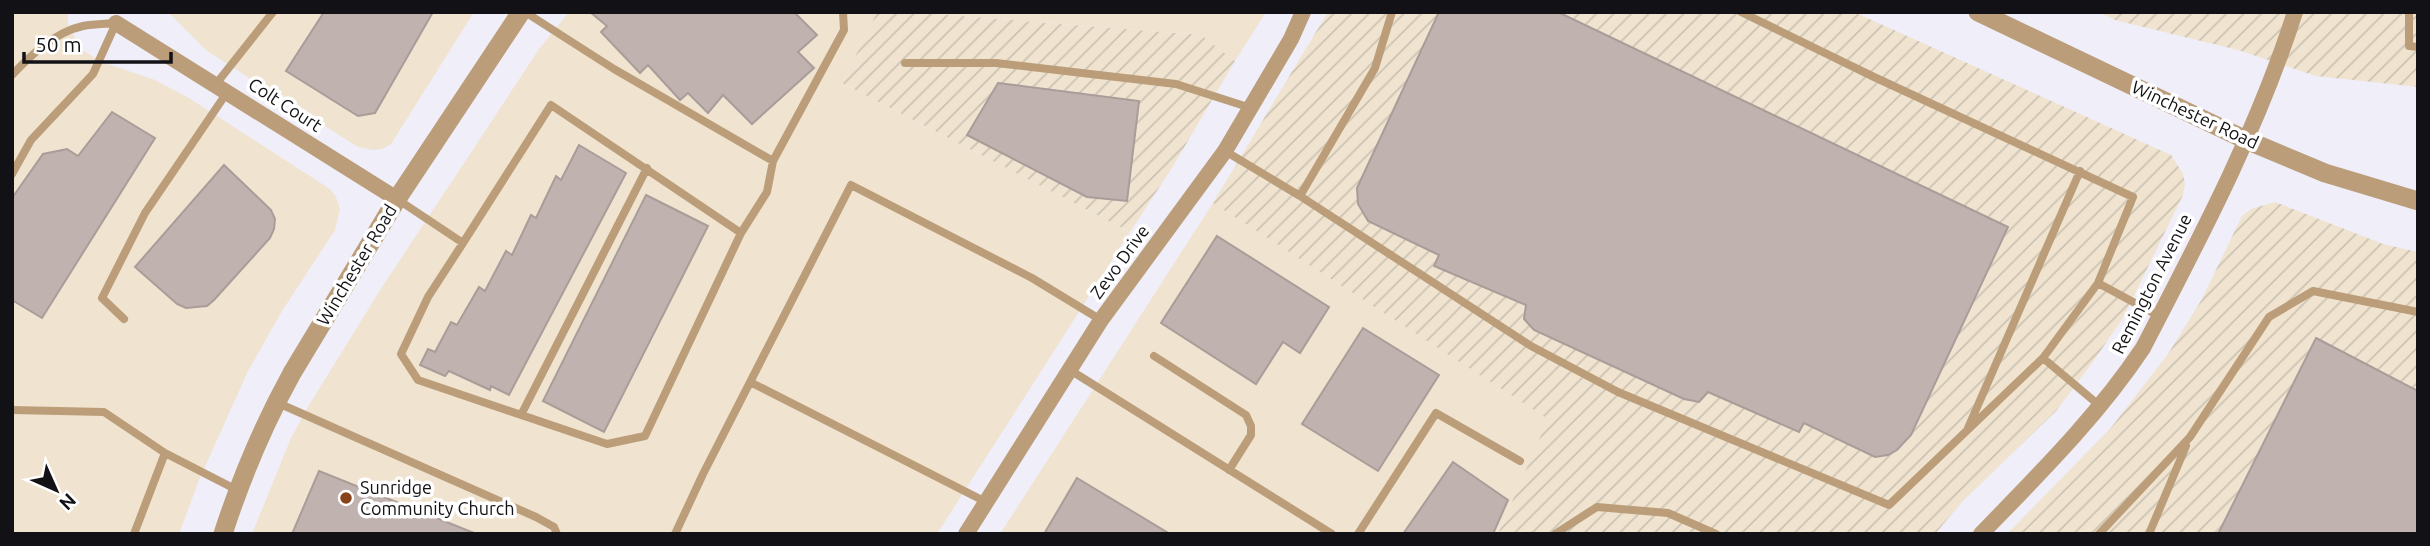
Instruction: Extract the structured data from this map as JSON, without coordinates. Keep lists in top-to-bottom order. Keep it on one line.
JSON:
{"streets":{"street":["Colt Court","Winchester Road","Zevo Drive","Remington Avenue"]},"crossings":[["Colt Court","Winchester Road"],["Winchester Road","Remington Avenue"]],"places":["Sunridge Community Church"],"scale_bar":"50 m","north":"bottom right"}
